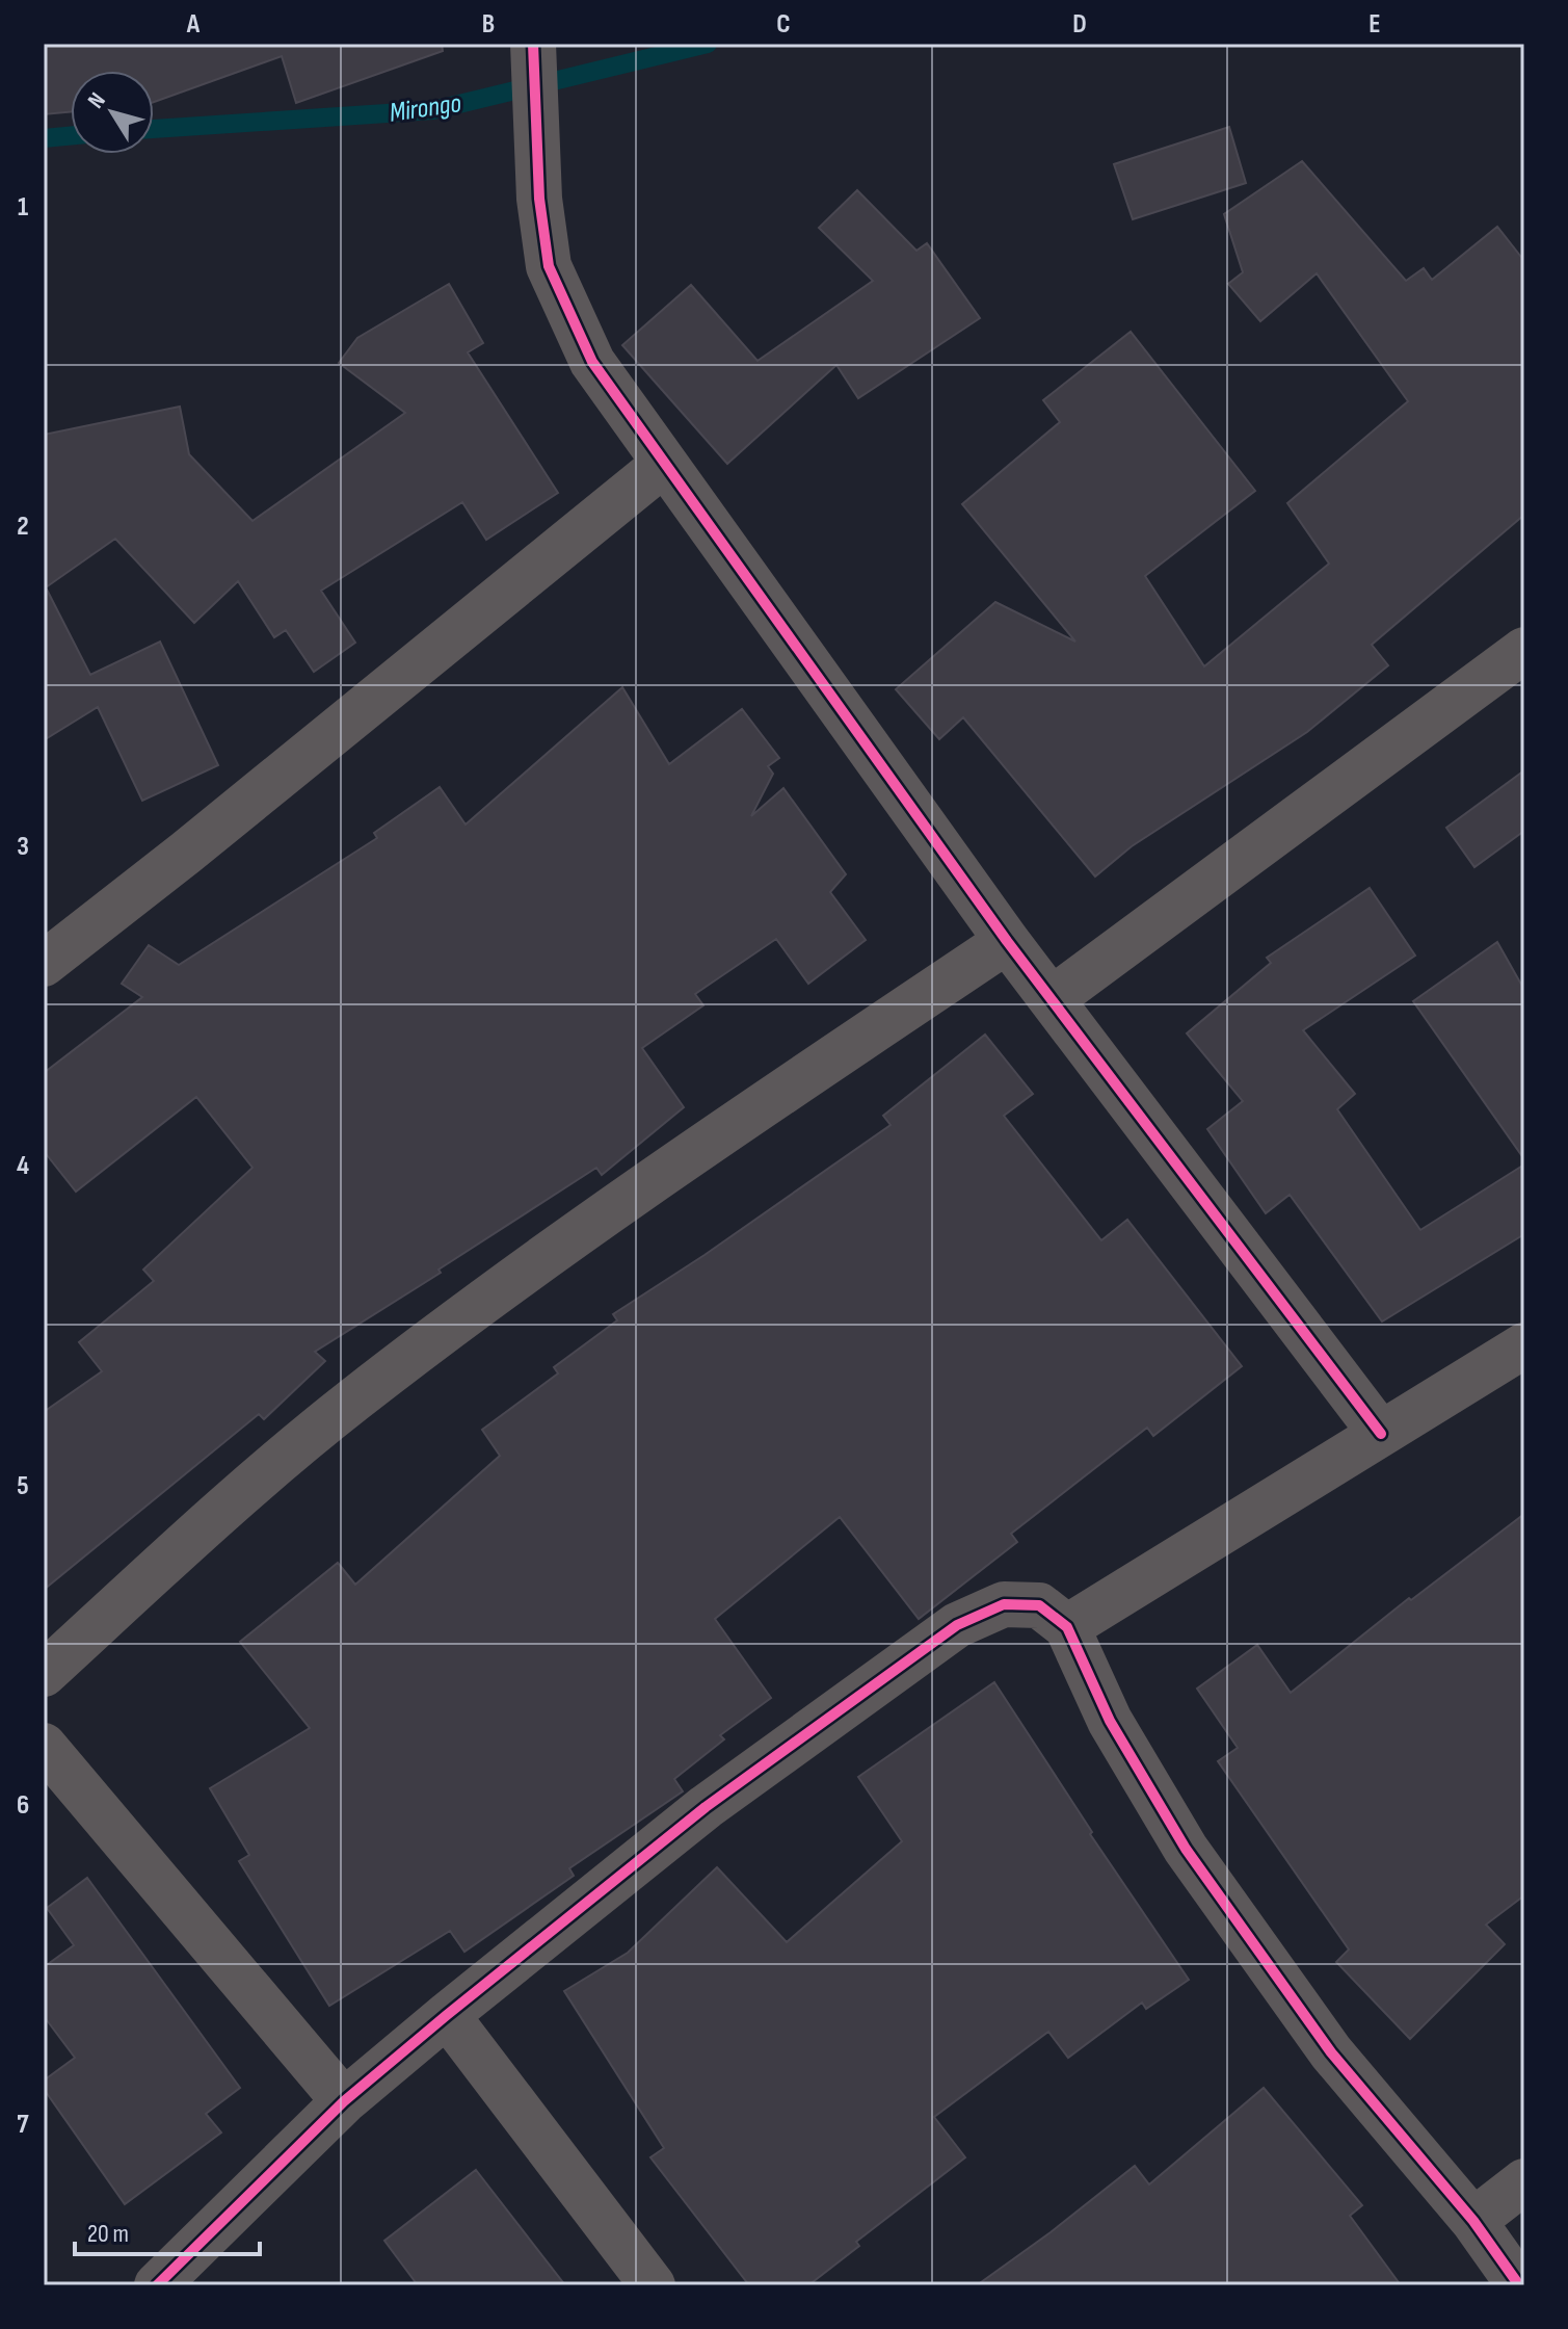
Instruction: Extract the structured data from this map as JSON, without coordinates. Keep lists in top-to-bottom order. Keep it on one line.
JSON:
{"water":["Mirongo"],"scale_bar":"20 m","north":"top left","grid":{"columns":["A","B","C","D","E"],"rows":["1","2","3","4","5","6","7"]}}
